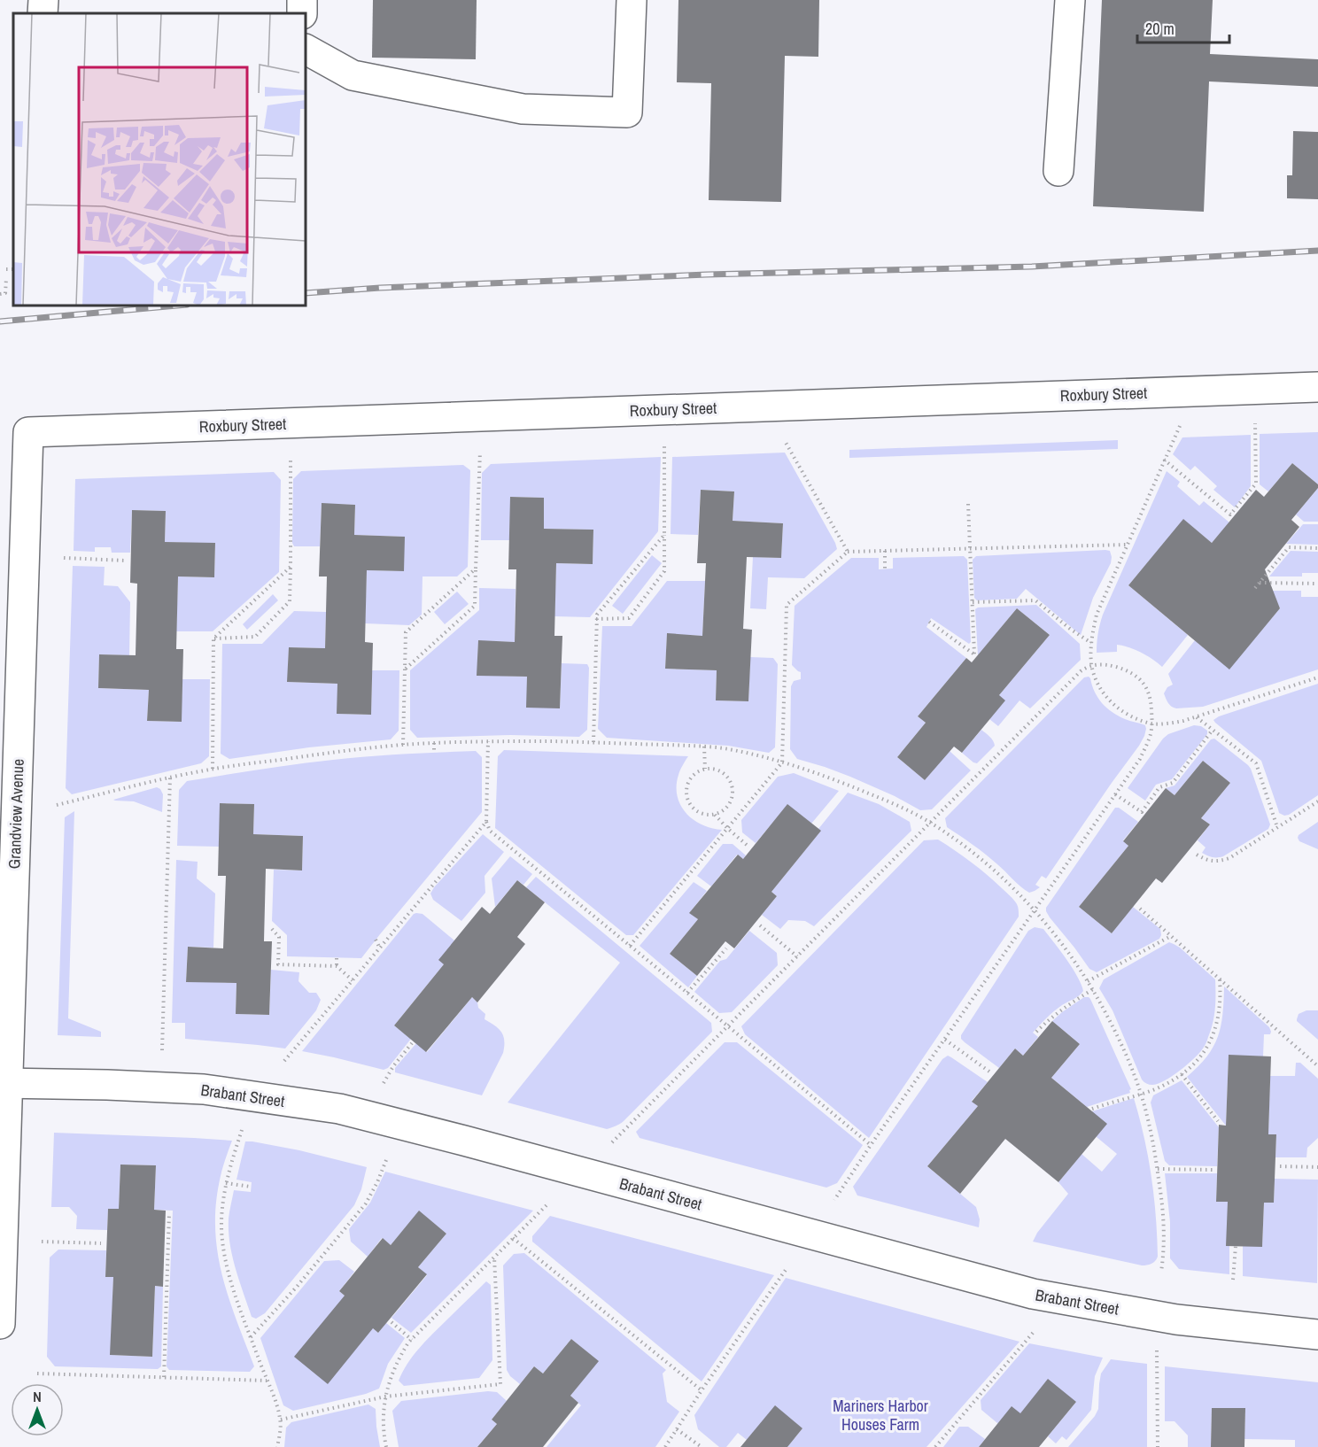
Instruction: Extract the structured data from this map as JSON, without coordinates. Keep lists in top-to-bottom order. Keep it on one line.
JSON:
{"streets":{"street":["Roxbury Street","Grandview Avenue","Brabant Street"]},"crossings":[["Roxbury Street","Grandview Avenue"],["Grandview Avenue","Brabant Street"]],"parks":["Mariners Harbor Houses Farm"],"scale_bar":"20 m","north":"top"}
